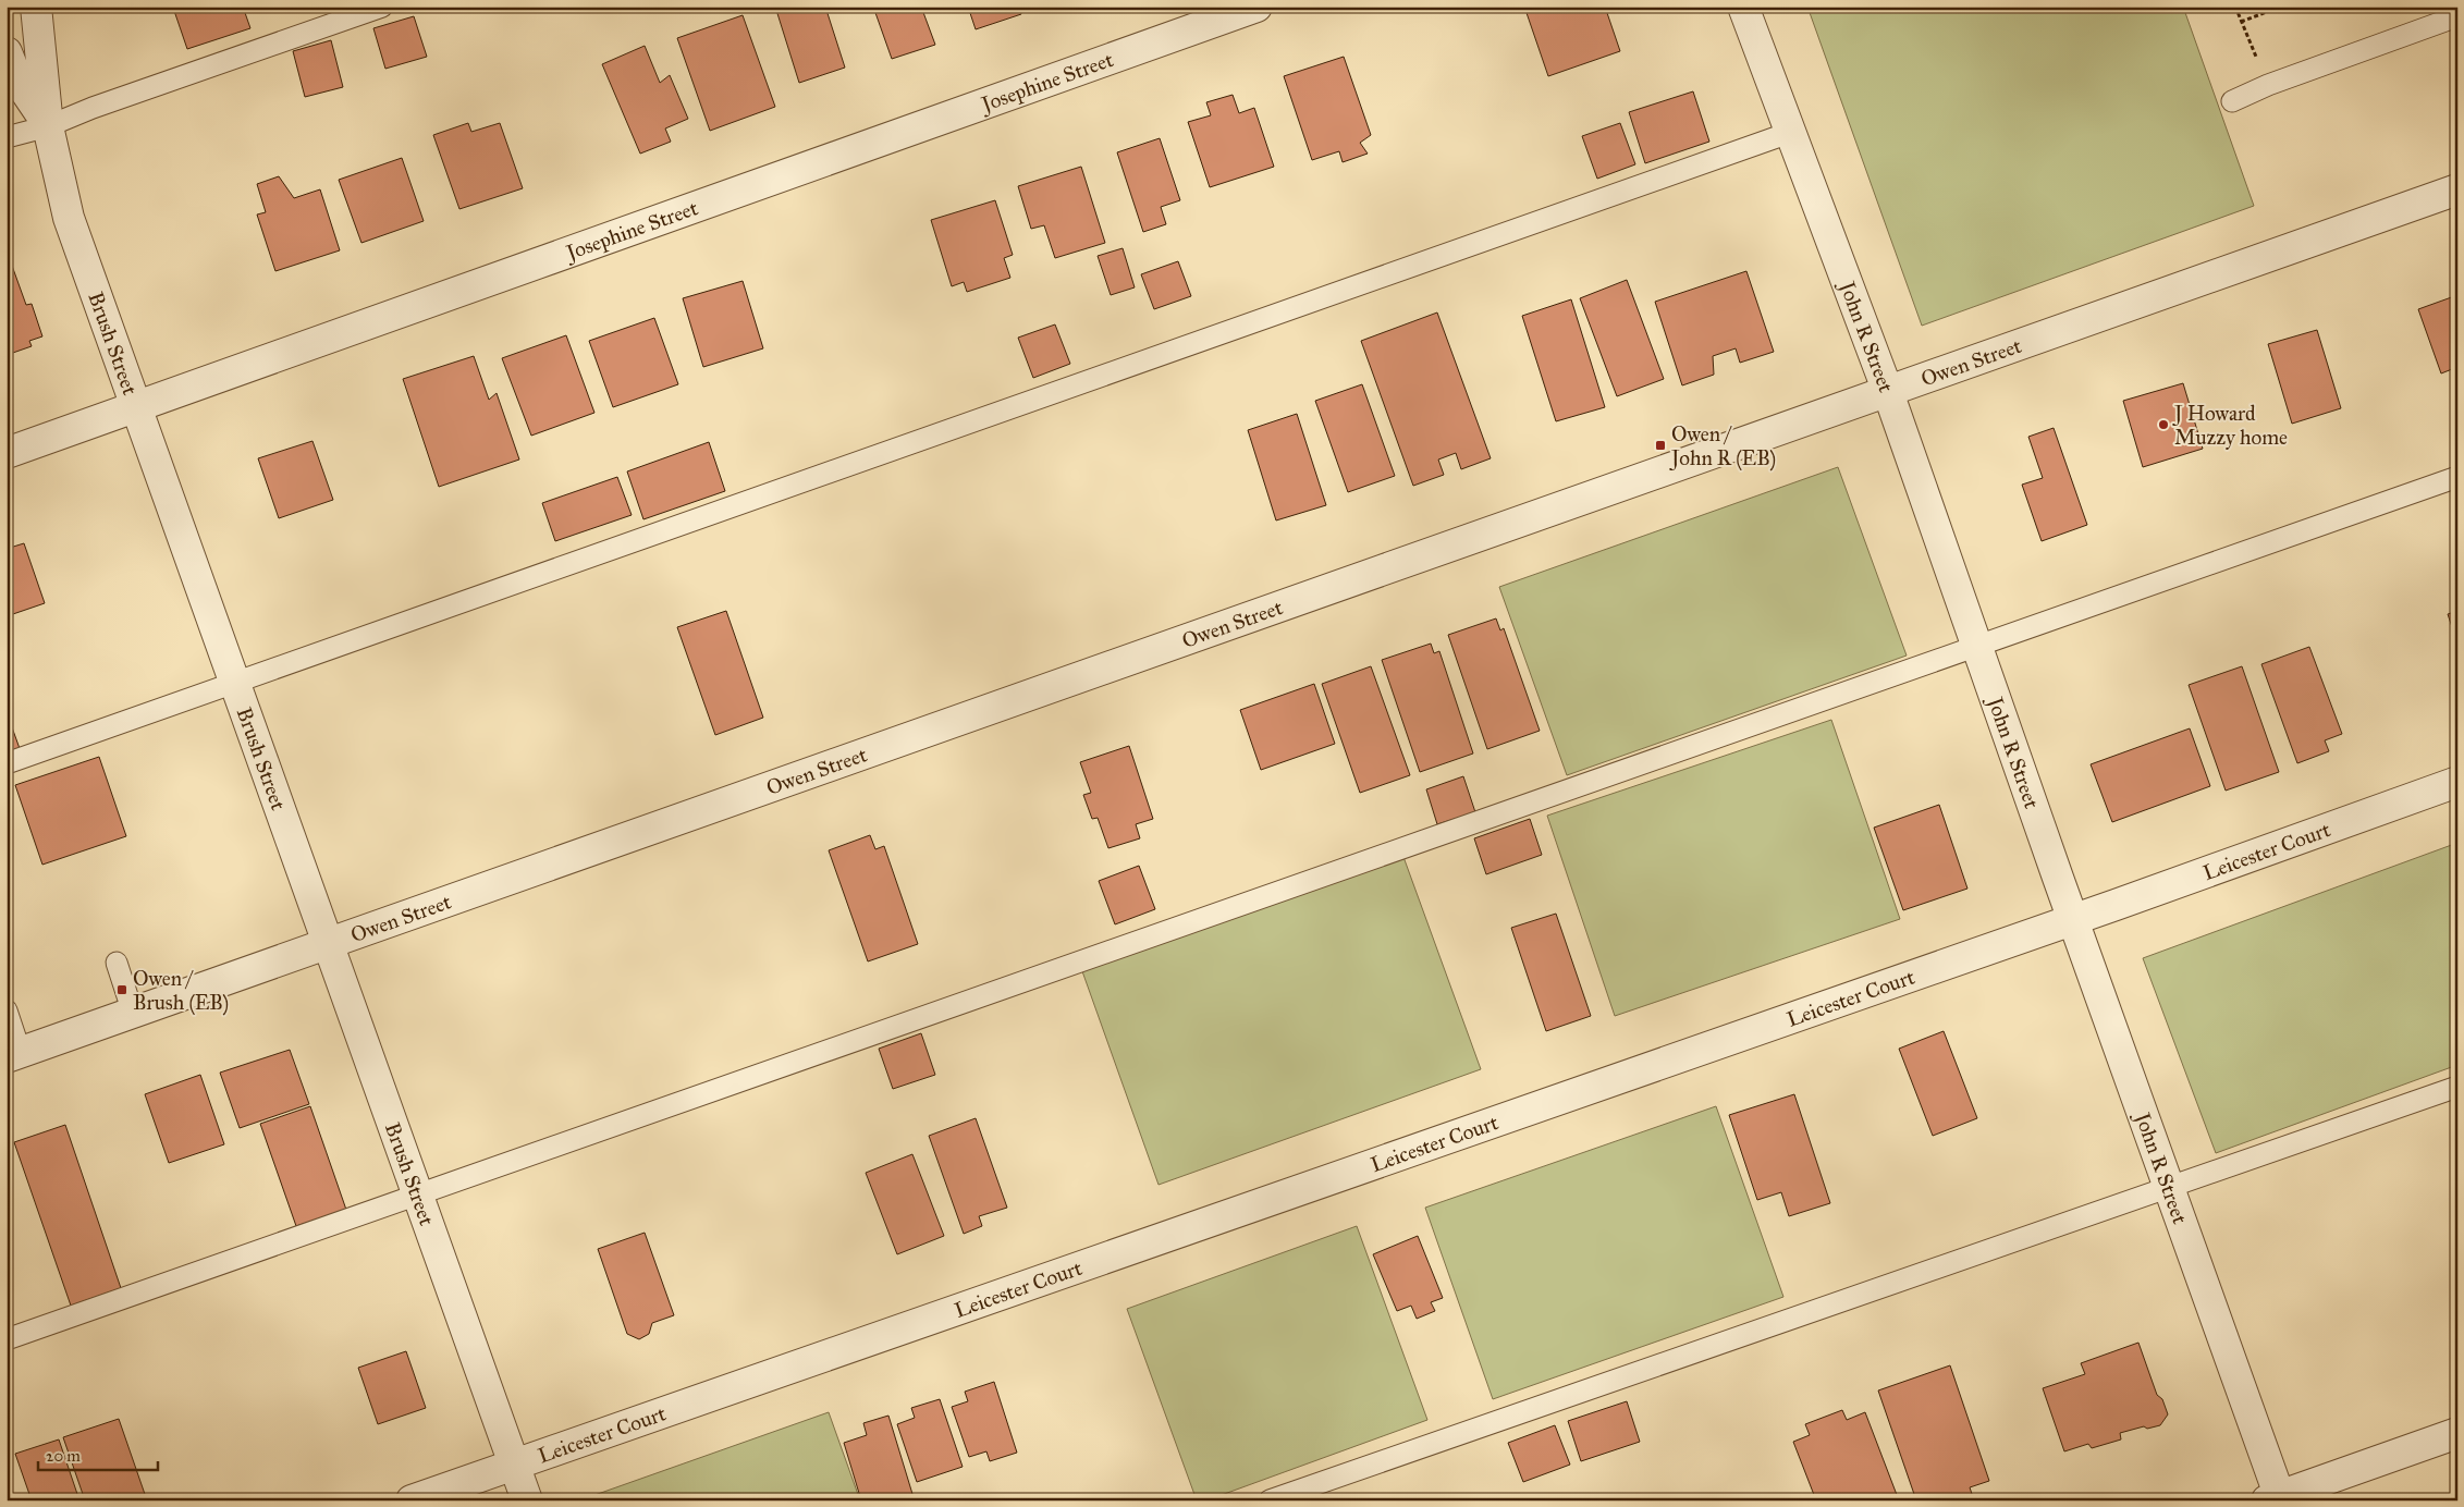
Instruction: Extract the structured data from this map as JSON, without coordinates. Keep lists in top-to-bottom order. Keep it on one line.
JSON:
{"streets":{"street":["Josephine Street","John R Street","Brush Street","Owen Street","Leicester Court"]},"crossings":[["Josephine Street","Brush Street"],["John R Street","Owen Street"],["John R Street","Leicester Court"],["Brush Street","Owen Street"],["Brush Street","Leicester Court"]],"places":{"other":["J Howard Muzzy home"],"transit":["Owen / John R (EB)","Owen / Brush (EB)"]},"scale_bar":"20 m"}
